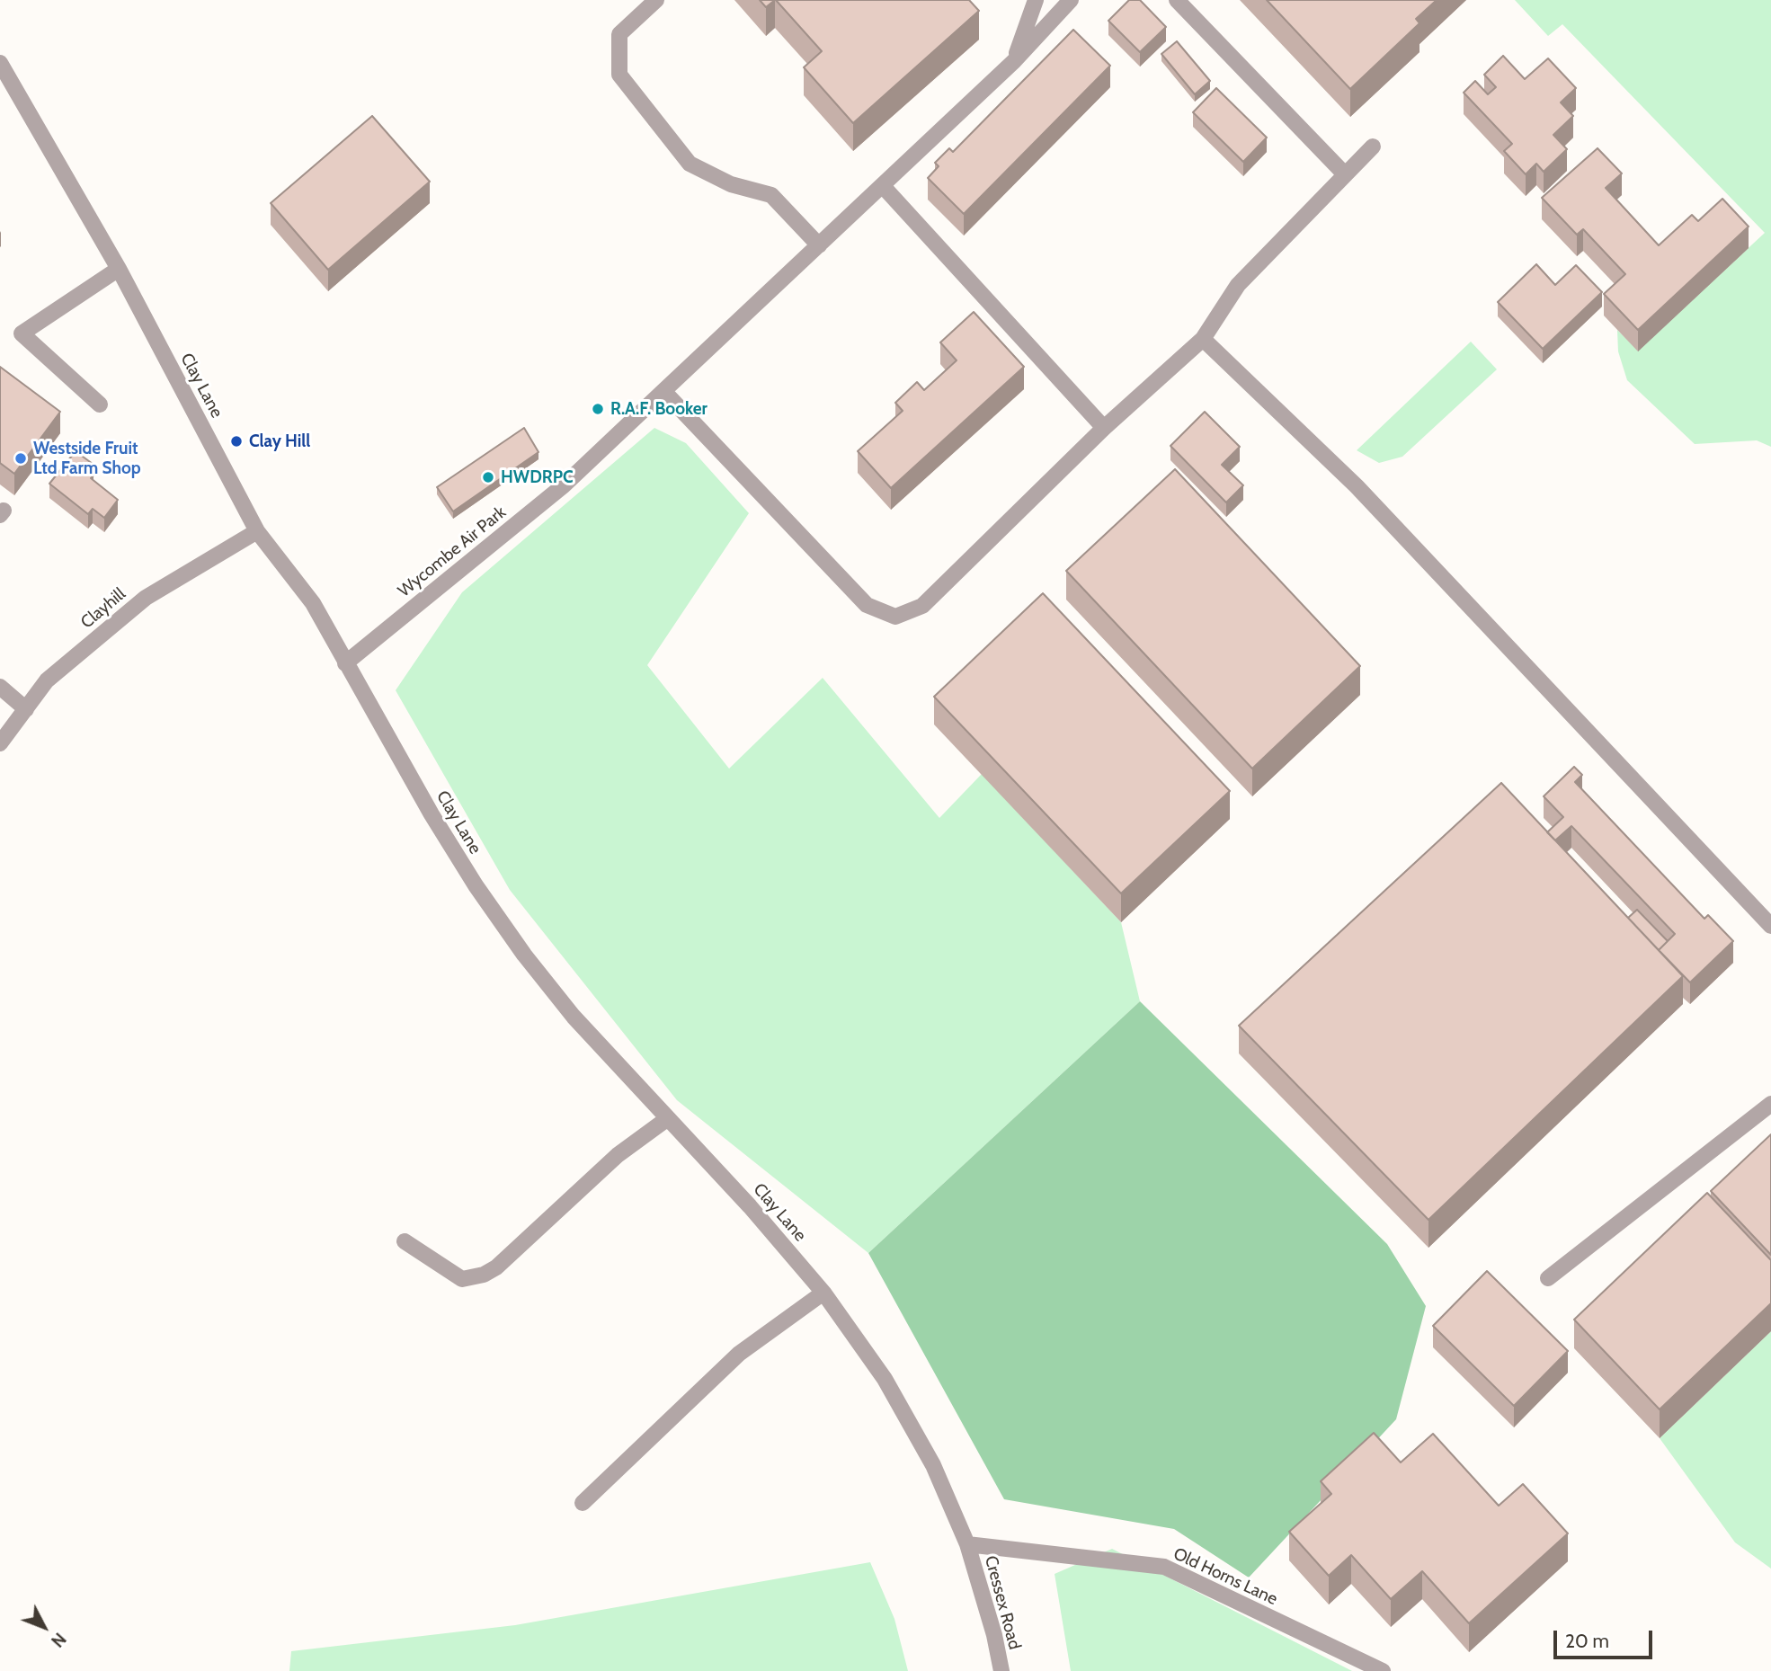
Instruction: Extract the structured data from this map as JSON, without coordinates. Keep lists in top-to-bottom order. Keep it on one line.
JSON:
{"streets":{"street":["Clay Lane","Wycombe Air Park","Clayhill","Old Horns Lane","Cressex Road"]},"crossings":[["Clay Lane","Wycombe Air Park"],["Clay Lane","Clayhill"],["Clay Lane","Old Horns Lane"],["Clay Lane","Cressex Road"],["Old Horns Lane","Cressex Road"]],"places":["R.A.F. Booker","Clay Hill","Westside Fruit Ltd Farm Shop","HWDRPC"],"scale_bar":"20 m","north":"bottom right"}
